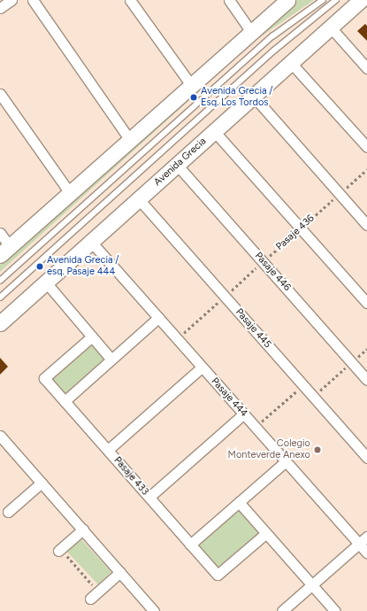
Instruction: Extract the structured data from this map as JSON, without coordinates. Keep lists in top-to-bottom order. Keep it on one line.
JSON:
{"streets":{"main road":["Avenida Grecia"],"street":["Pasaje 446","Pasaje 445","Pasaje 444","Pasaje 433"],"path":["Pasaje 436"]},"crossings":[["Avenida Grecia","Pasaje 446"],["Avenida Grecia","Pasaje 445"],["Avenida Grecia","Pasaje 444"],["Pasaje 436","Pasaje 446"],["Pasaje 436","Pasaje 445"],["Pasaje 436","Pasaje 444"]],"places":["Avenida Grecia / Esq. Los Tordos","Avenida Grecia / esq. Pasaje 444","Colegio Monteverde Anexo"]}
